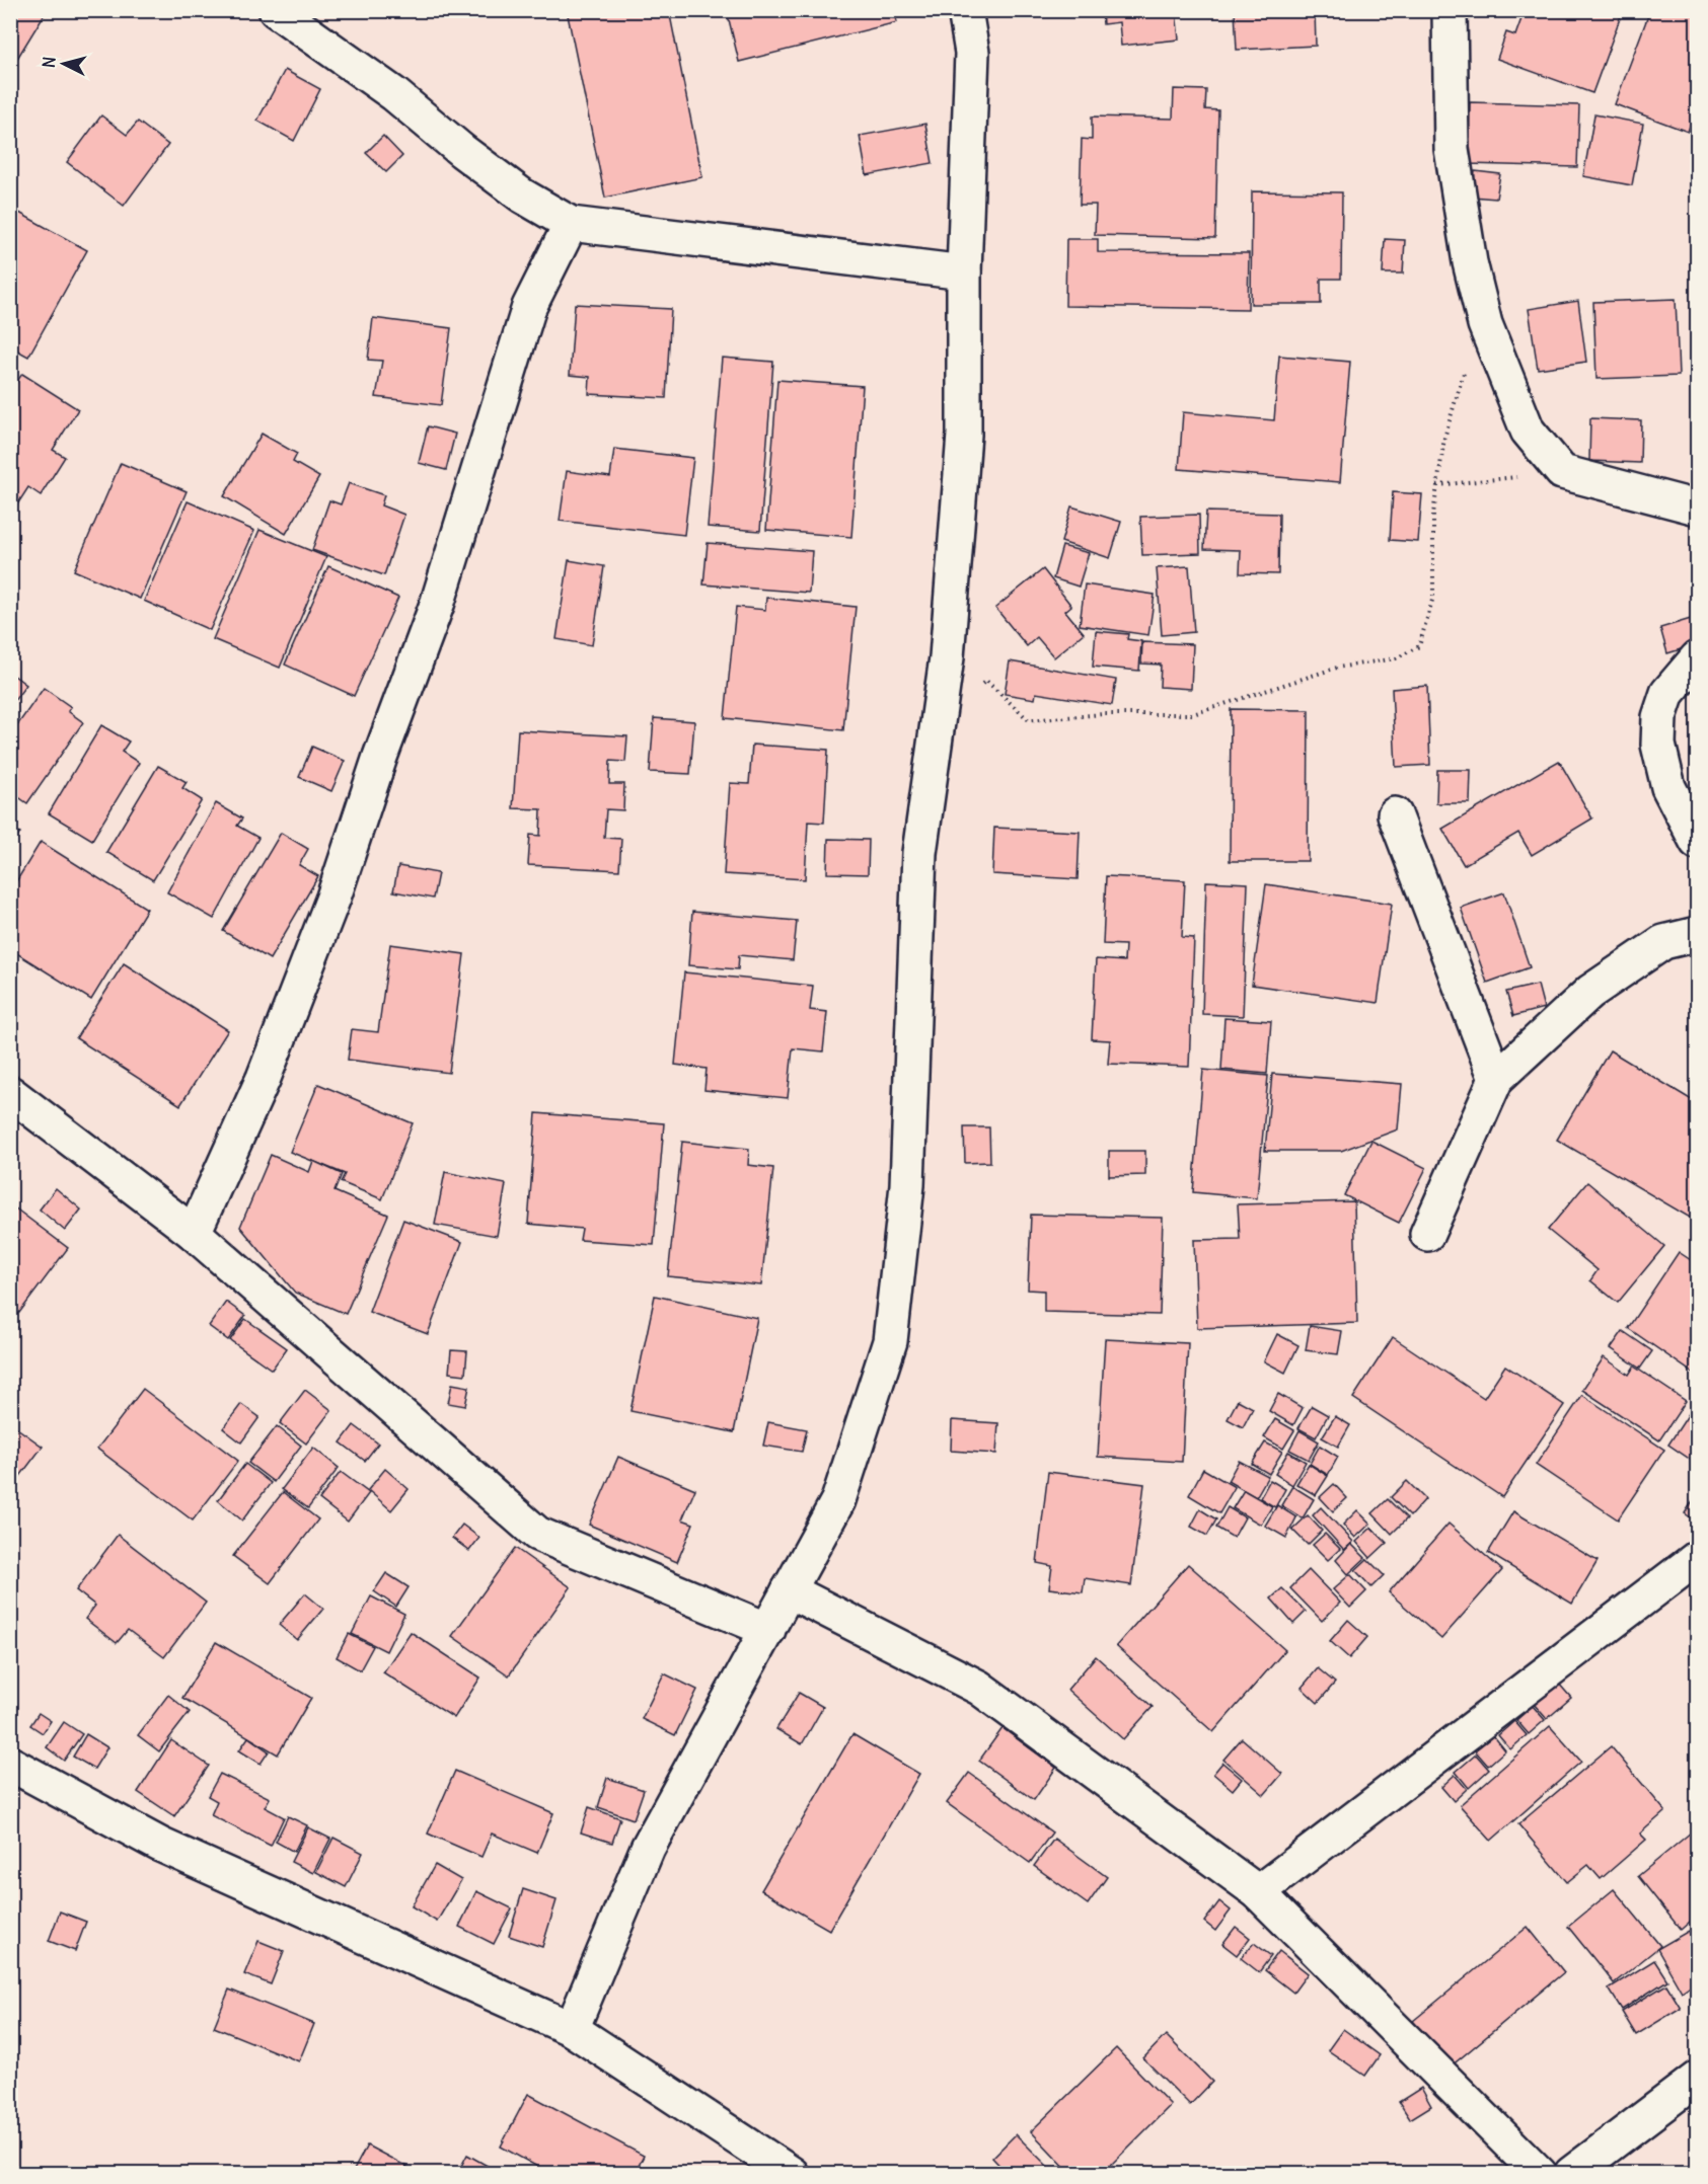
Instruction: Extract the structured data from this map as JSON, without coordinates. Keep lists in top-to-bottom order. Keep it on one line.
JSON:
{"north":"left"}
